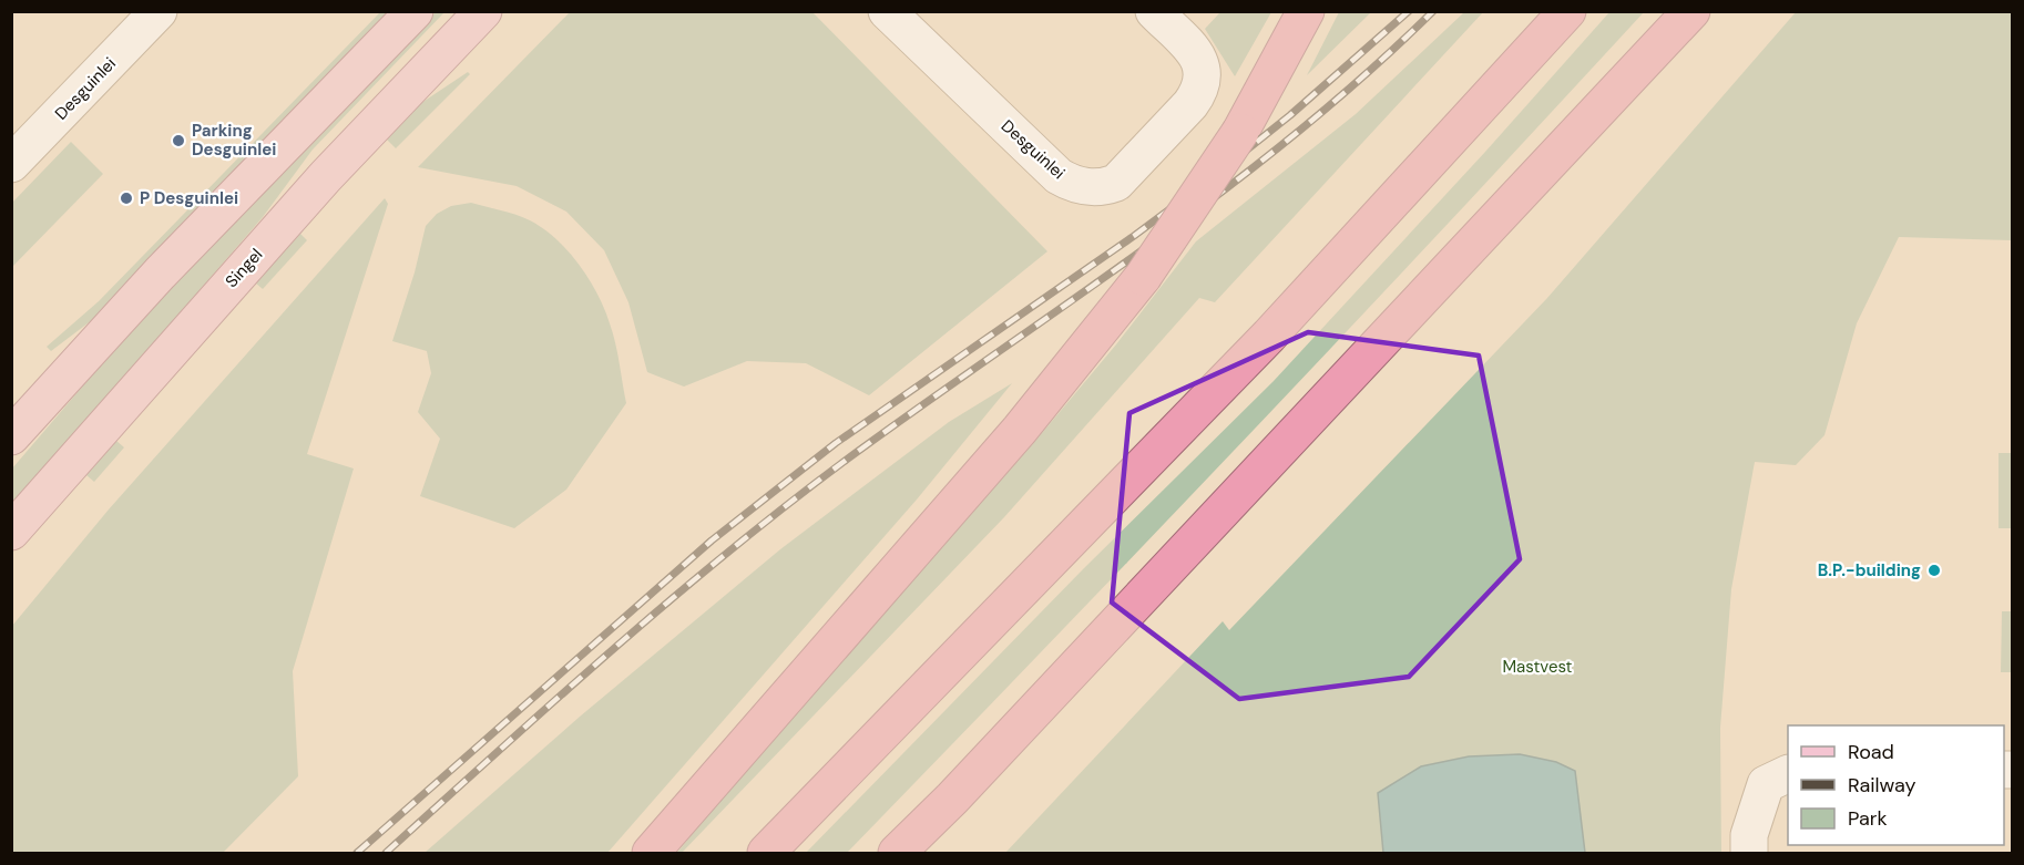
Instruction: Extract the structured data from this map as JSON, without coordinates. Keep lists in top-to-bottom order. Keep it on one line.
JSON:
{"streets":{"main road":["Singel"],"street":["Desguinlei"]},"parks":["Mastvest"],"places":["Parking Desguinlei","P Desguinlei","B.P.-building"],"legend":["Road","Railway","Park"]}
